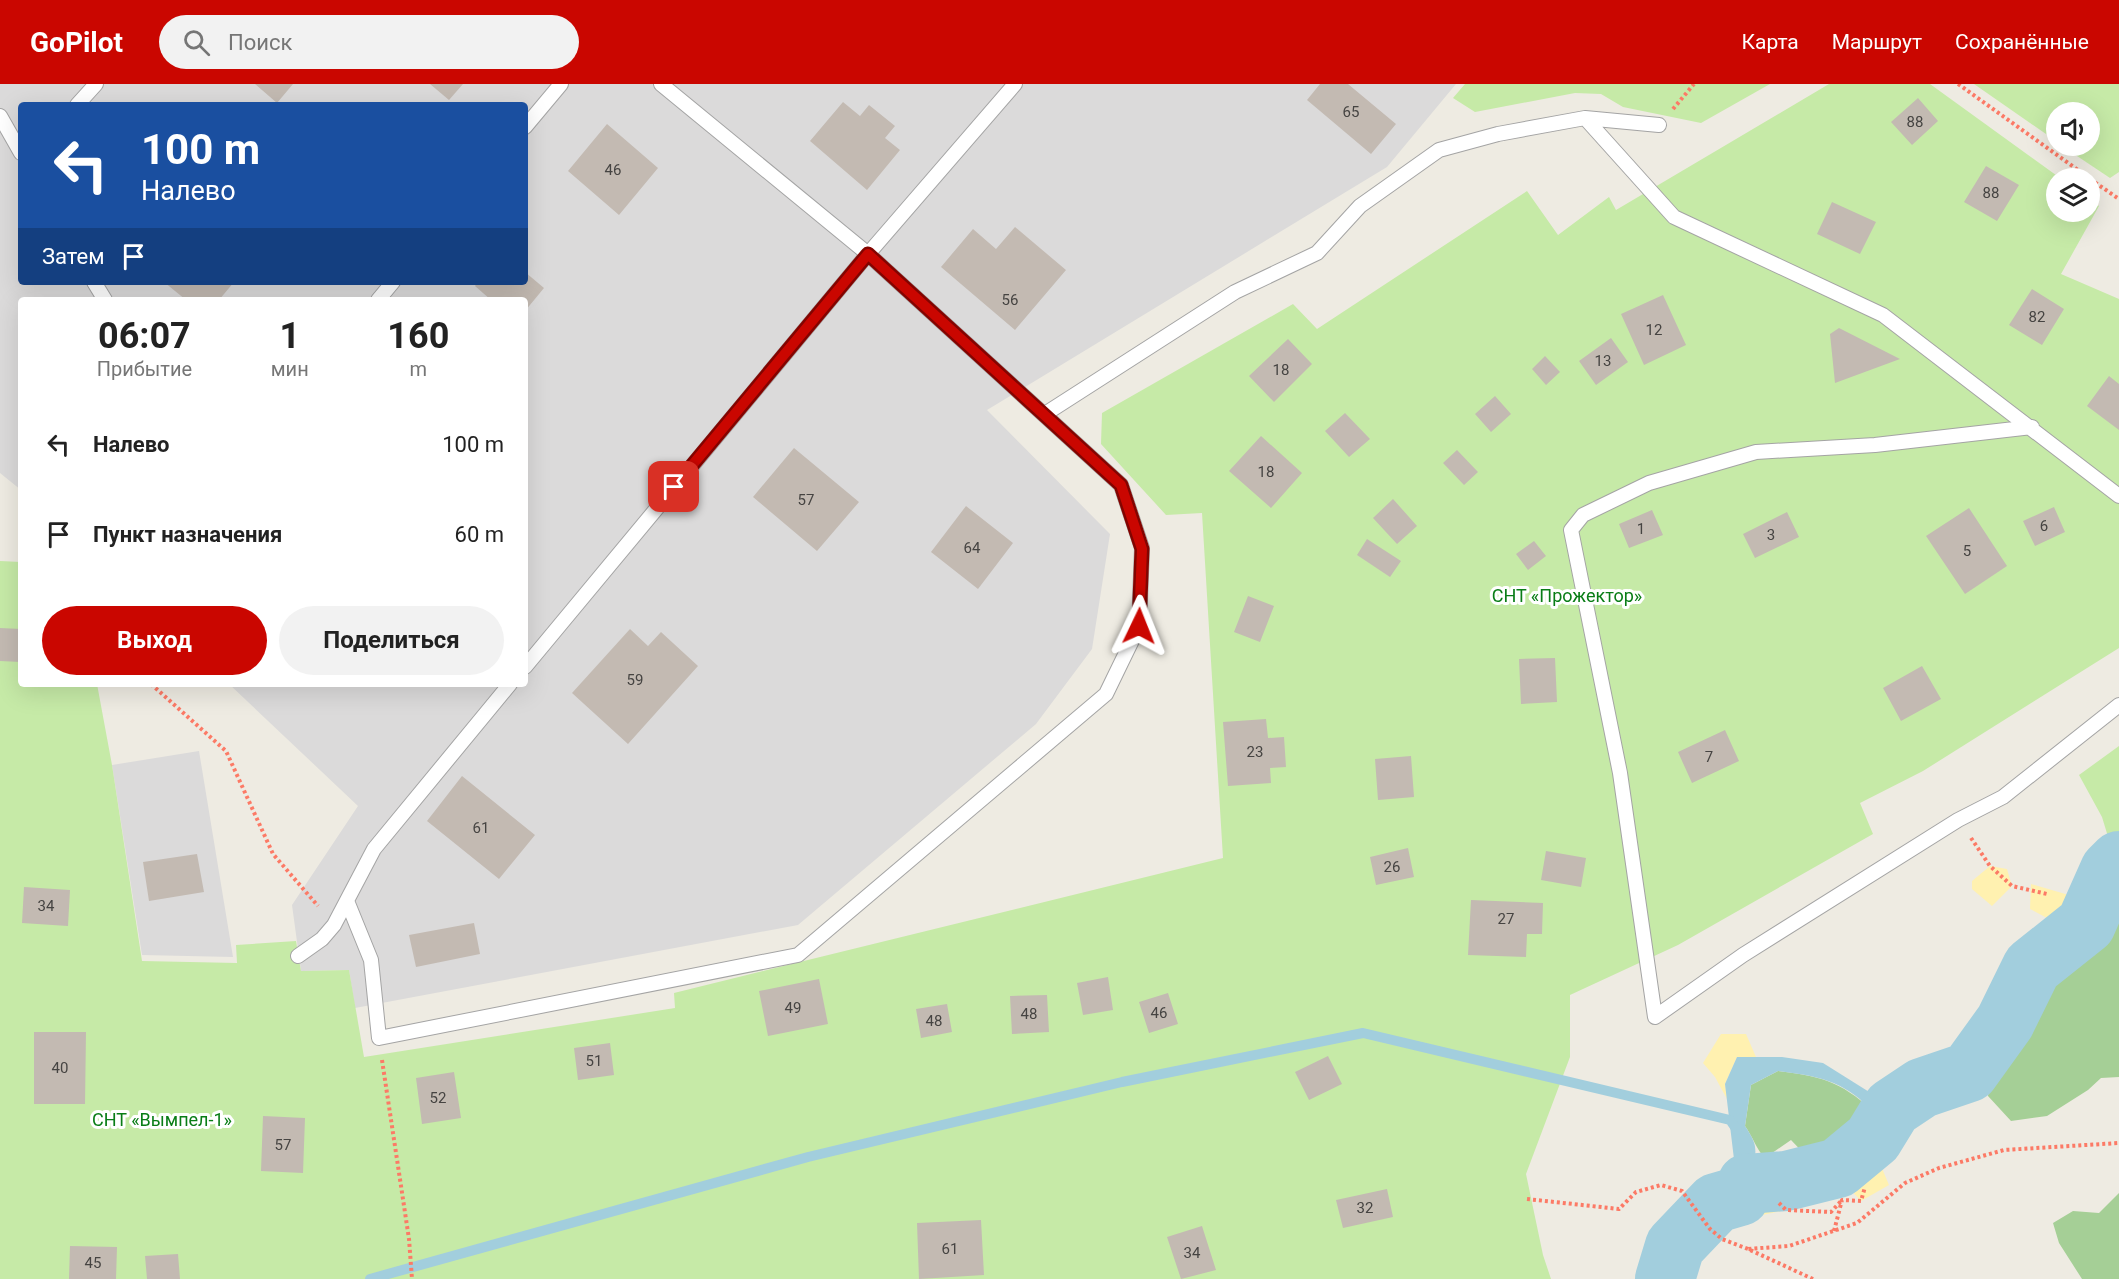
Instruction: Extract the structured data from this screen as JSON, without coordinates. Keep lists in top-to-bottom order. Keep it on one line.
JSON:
{"parks":["СНТ «Прожектор»","СНТ «Вымпел-1»"],"house_numbers":["65","88","46","88","56","82","12","13","18","18","57","6","1","3","64","5","59","23","7","61","26","34","27","49","46","48","48","51","40","52","57","32","61","34","45"],"page":{"header":"GoPilot","search":"Поиск","nav":["Карта","Маршрут","Сохранённые"],"turn":["100 m","Налево"],"then":"Затем","eta":["06:07","Прибытие","1","мин","160","m"],"list":[{"name":"Налево","value":"100 m"},{"name":"Пункт назначения","value":"60 m"}],"buttons":["Выход","Поделиться"]}}
